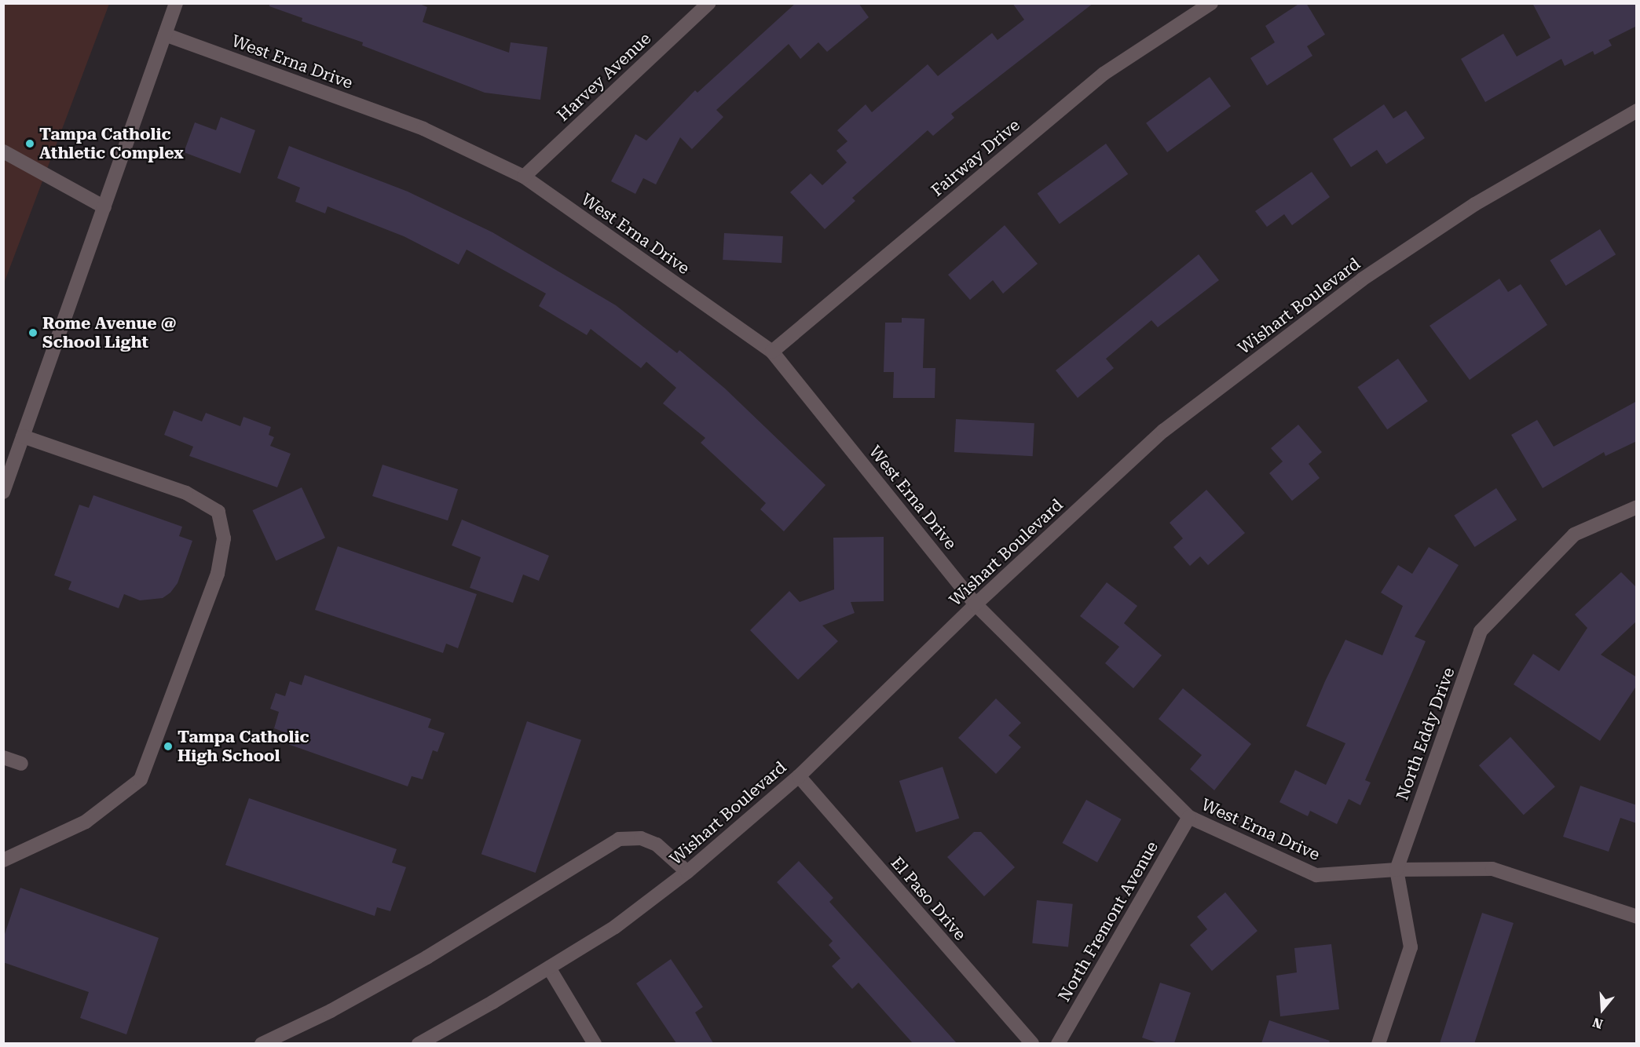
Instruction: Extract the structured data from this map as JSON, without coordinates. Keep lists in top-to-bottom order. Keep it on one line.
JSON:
{"streets":{"street":["West Erna Drive","Harvey Avenue","Fairway Drive","Wishart Boulevard","North Eddy Drive","El Paso Drive","North Fremont Avenue"]},"crossings":[["West Erna Drive","Harvey Avenue"],["West Erna Drive","Fairway Drive"],["West Erna Drive","Wishart Boulevard"],["West Erna Drive","North Eddy Drive"],["West Erna Drive","North Fremont Avenue"],["Wishart Boulevard","El Paso Drive"]],"places":["Tampa Catholic Athletic Complex","Rome Avenue @ School Light","Tampa Catholic High School"],"north":"bottom"}
